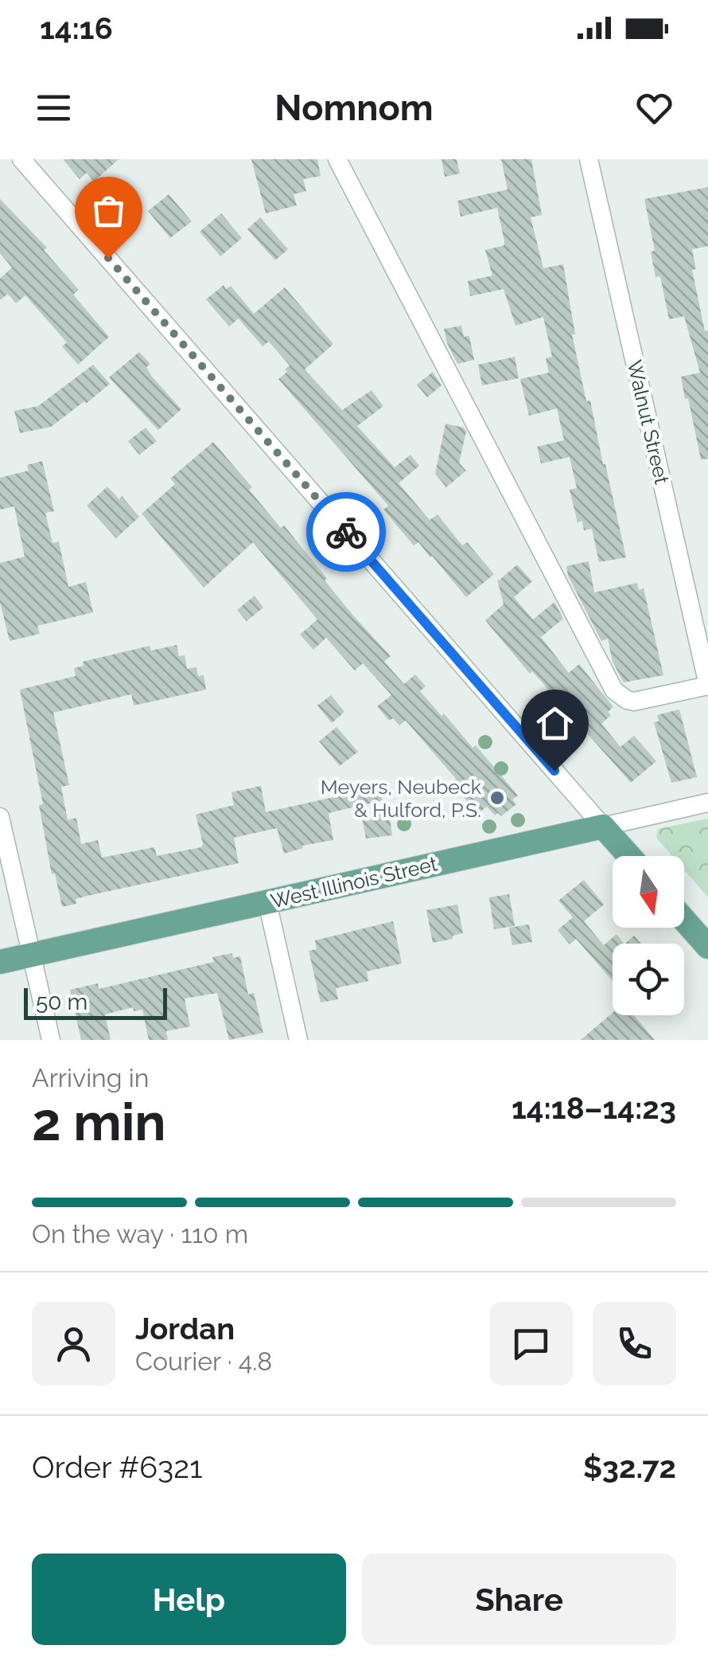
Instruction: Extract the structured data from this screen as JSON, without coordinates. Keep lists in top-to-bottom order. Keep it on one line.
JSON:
{"streets":{"main road":["West Illinois Street"],"street":["Walnut Street"]},"places":["Meyers, Neubeck & Hulford, P.S."],"scale_bar":"50 m","north":"bottom","page":{"status":"14:16","header":"Nomnom","scale":"50 m","heading":["2 min","Arriving in","14:18–14:23"],"panel":["Jordan","Courier · 4.8","Order #6321","$32.72"],"bar":"On the way · 110 m","buttons":["Help","Share"]}}
